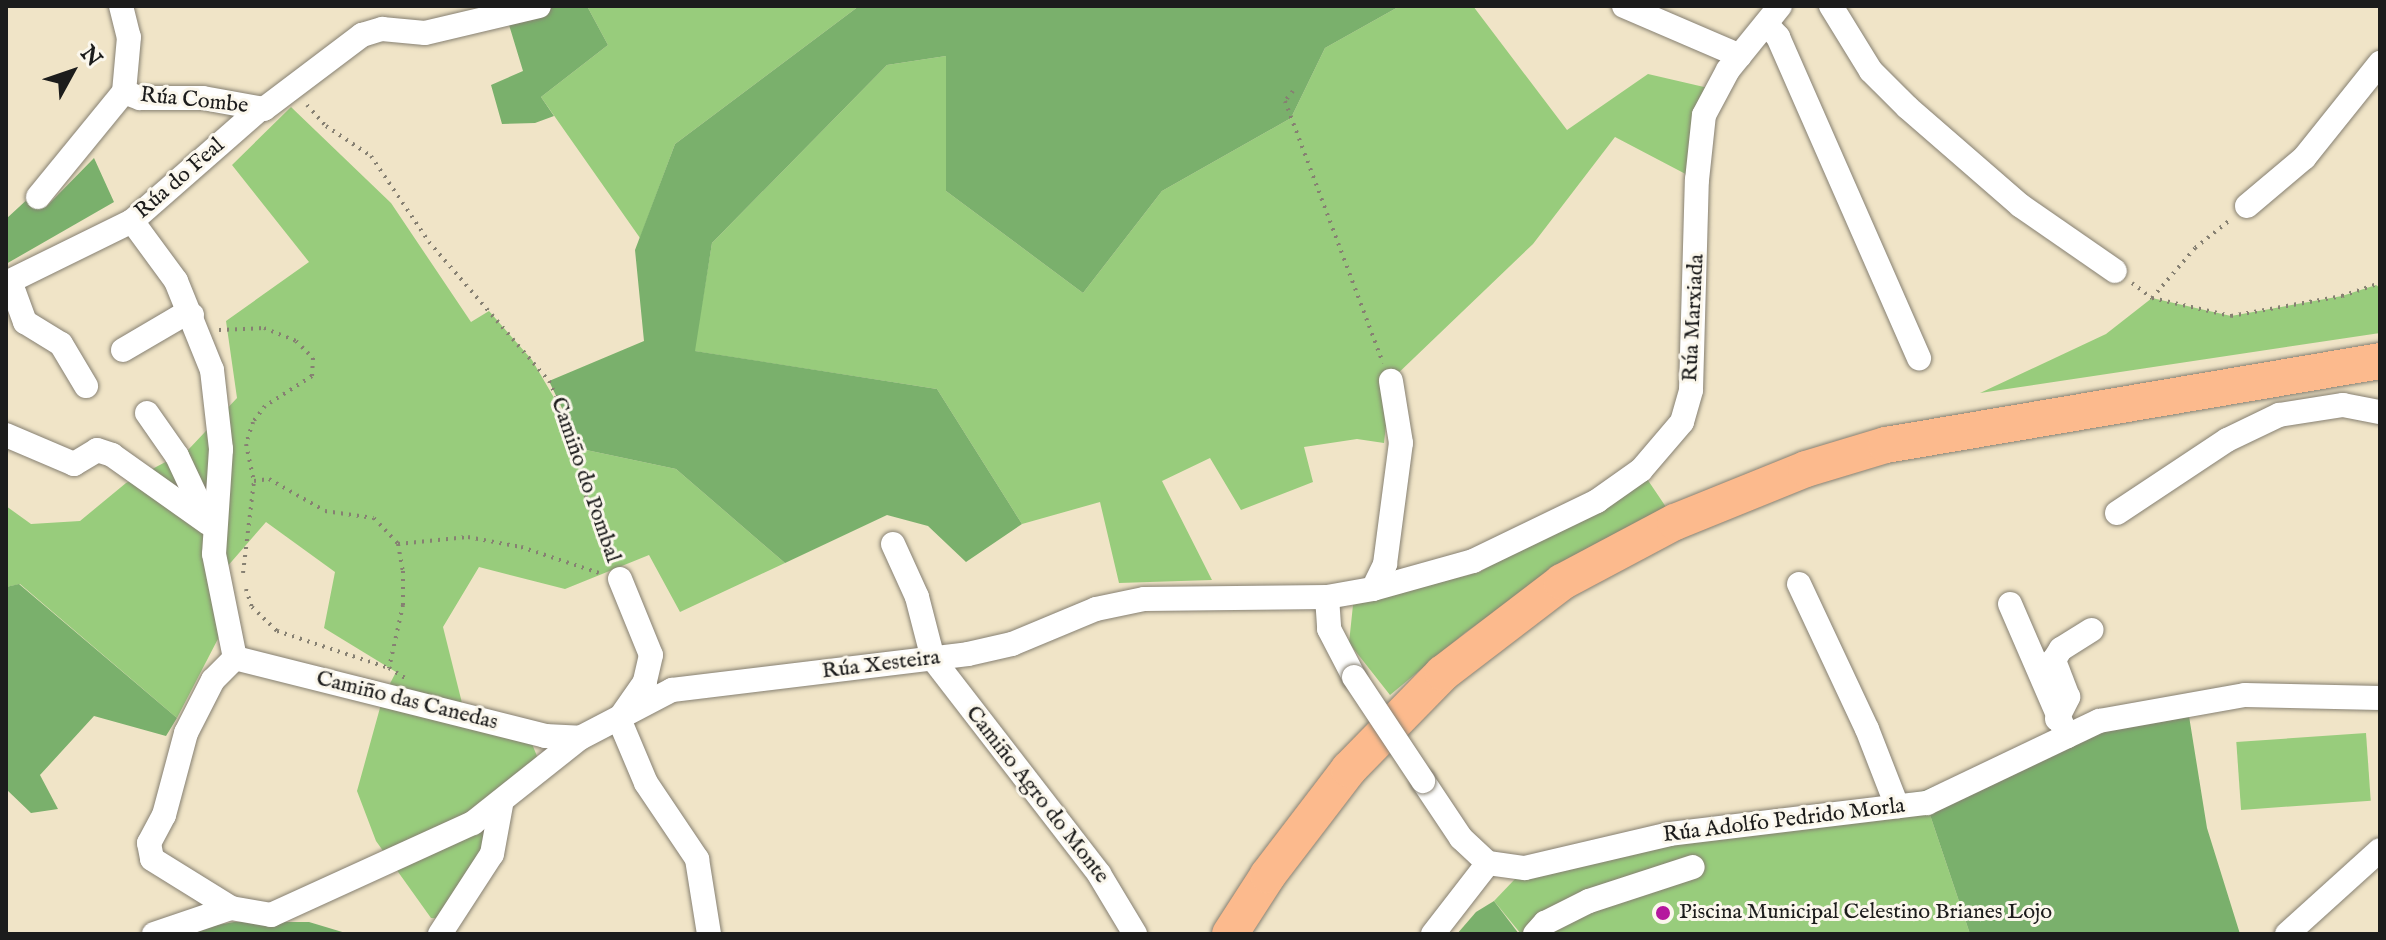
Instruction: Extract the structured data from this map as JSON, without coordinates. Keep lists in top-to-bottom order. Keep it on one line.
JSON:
{"streets":{"street":["Rúa Combe","Rúa do Feal","Rúa Marxiada","Camiño do Pombal","Rúa Xesteira","Camiño das Canedas","Camiño Agro do Monte","Rúa Adolfo Pedrido Morla"]},"crossings":[["Rúa Combe","Rúa do Feal"],["Rúa do Feal","Camiño do Pombal"],["Rúa Marxiada","Rúa Xesteira"],["Camiño do Pombal","Rúa Xesteira"],["Rúa Xesteira","Camiño das Canedas"],["Rúa Xesteira","Camiño Agro do Monte"]],"places":["Piscina Municipal Celestino Brianes Lojo"],"north":"top right"}
